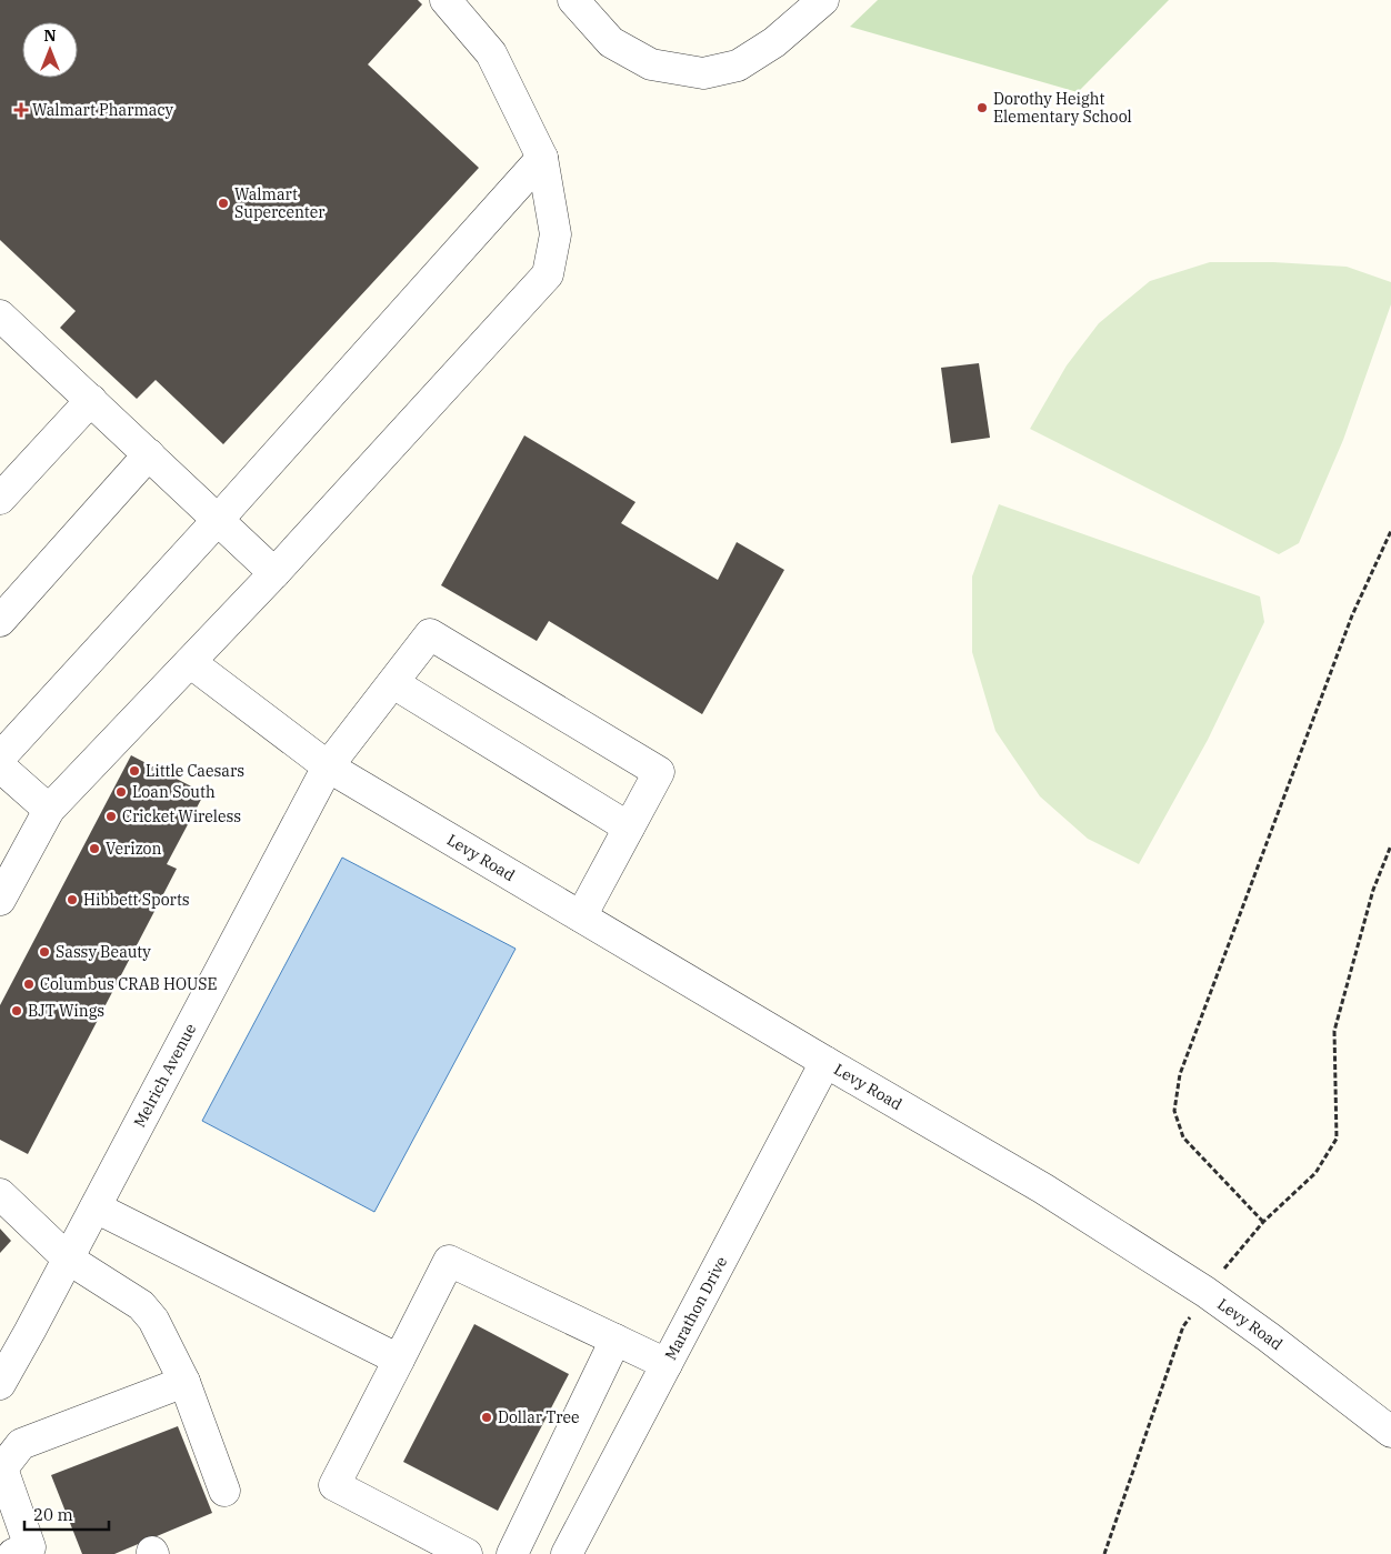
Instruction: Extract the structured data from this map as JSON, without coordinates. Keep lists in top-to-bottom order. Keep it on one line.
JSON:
{"streets":{"street":["Levy Road","Melrich Avenue","Marathon Drive"]},"crossings":[["Levy Road","Melrich Avenue"],["Levy Road","Marathon Drive"]],"places":{"other":["Dorothy Height Elementary School","Walmart Supercenter","Little Caesars","Loan South","Cricket Wireless","Verizon","Hibbett Sports","Sassy Beauty","Columbus CRAB HOUSE","BJT Wings","Dollar Tree"],"health":["Walmart Pharmacy"]},"scale_bar":"20 m","north":"top"}
